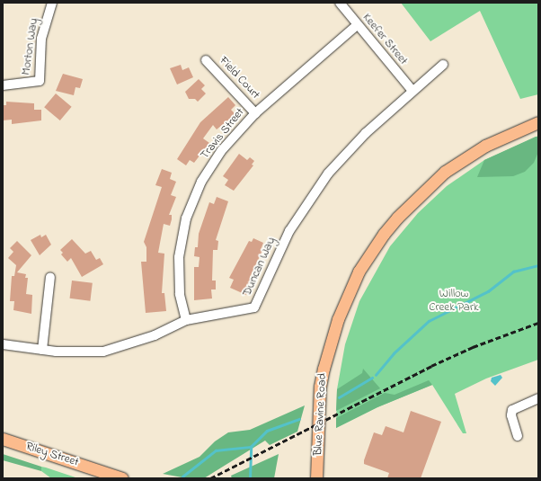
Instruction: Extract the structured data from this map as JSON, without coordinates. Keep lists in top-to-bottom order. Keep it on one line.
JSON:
{"streets":{"main road":["Blue Ravine Road","Riley Street"],"street":["Keefer Street","Morton Way","Field Court","Travis Street","Duncan Way"]},"crossings":[["Keefer Street","Travis Street"],["Keefer Street","Duncan Way"],["Field Court","Travis Street"],["Travis Street","Duncan Way"]],"parks":["Willow Creek Park"]}
